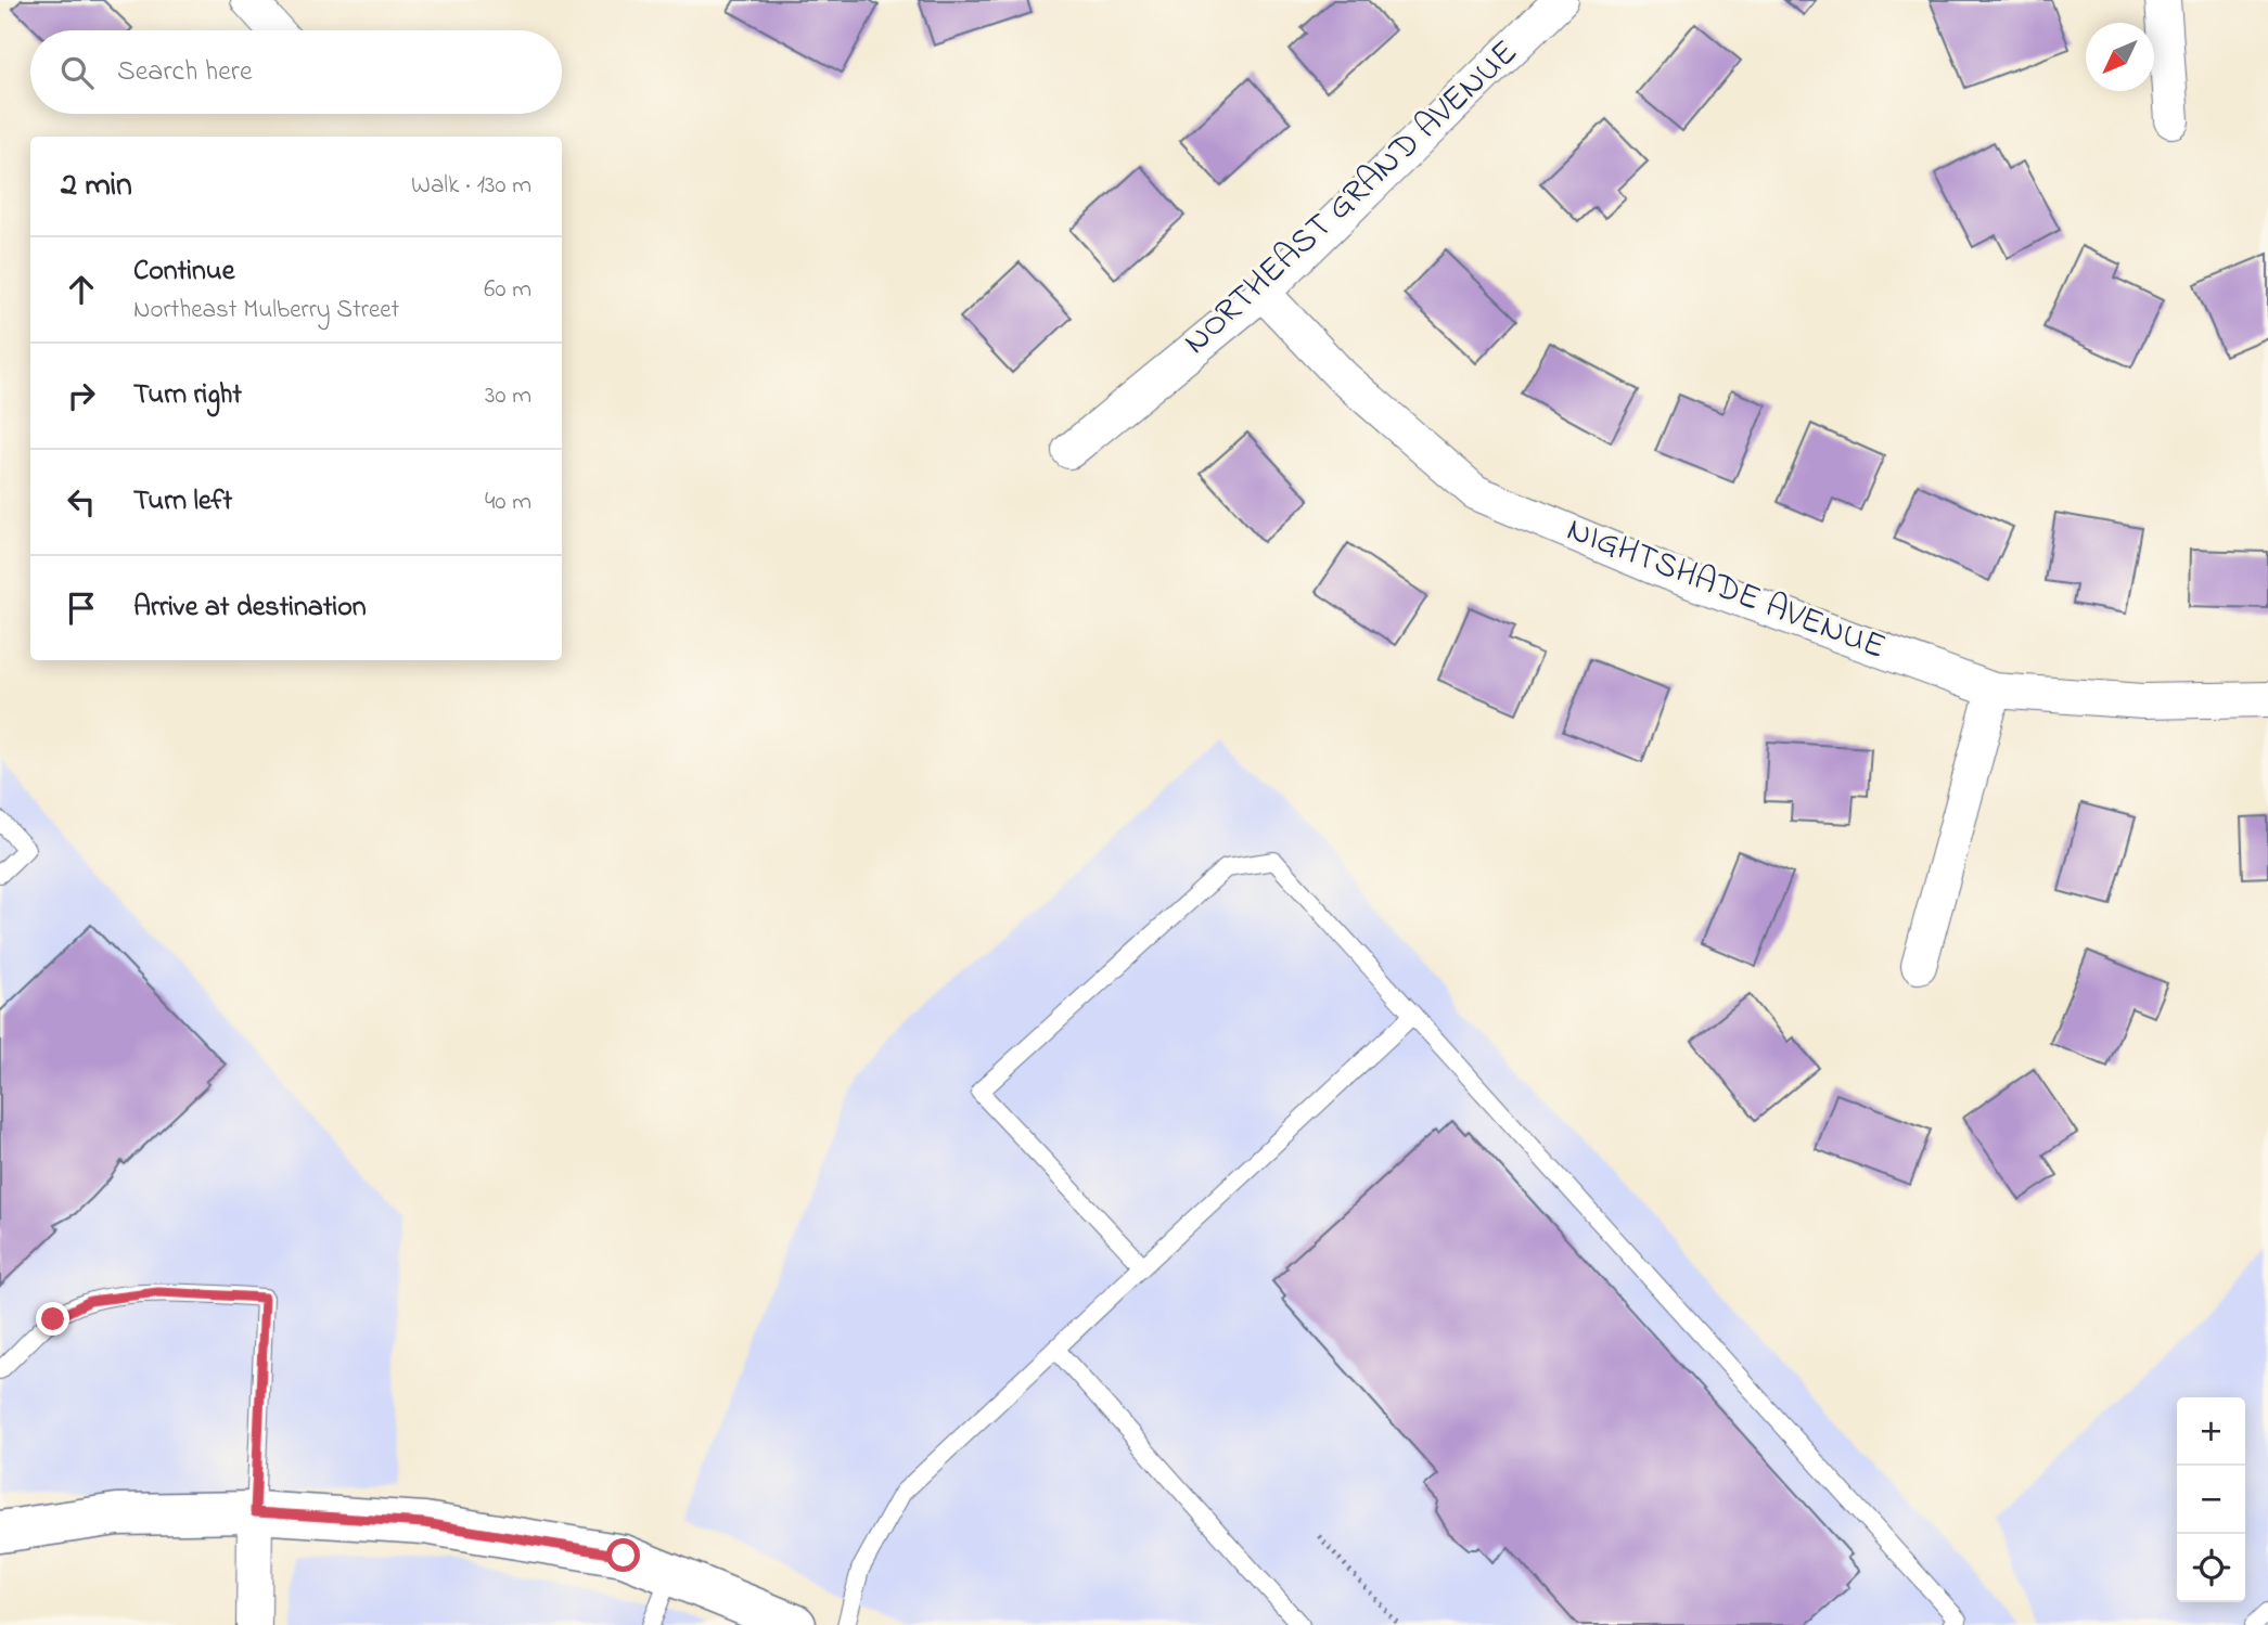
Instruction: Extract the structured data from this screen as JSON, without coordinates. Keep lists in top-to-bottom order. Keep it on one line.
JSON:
{"streets":{"street":["NORTHEAST GRAND AVENUE","NIGHTSHADE AVENUE"]},"crossings":[["NORTHEAST GRAND AVENUE","NIGHTSHADE AVENUE"]],"north":"bottom left","page":{"search":"Search here","heading":["2 min","Walk · 130 m"],"list":[["Continue","Northeast Mulberry Street","60 m"],["Turn right","30 m"],["Turn left","40 m"],"Arrive at destination"],"map_buttons":["+","−"]}}
